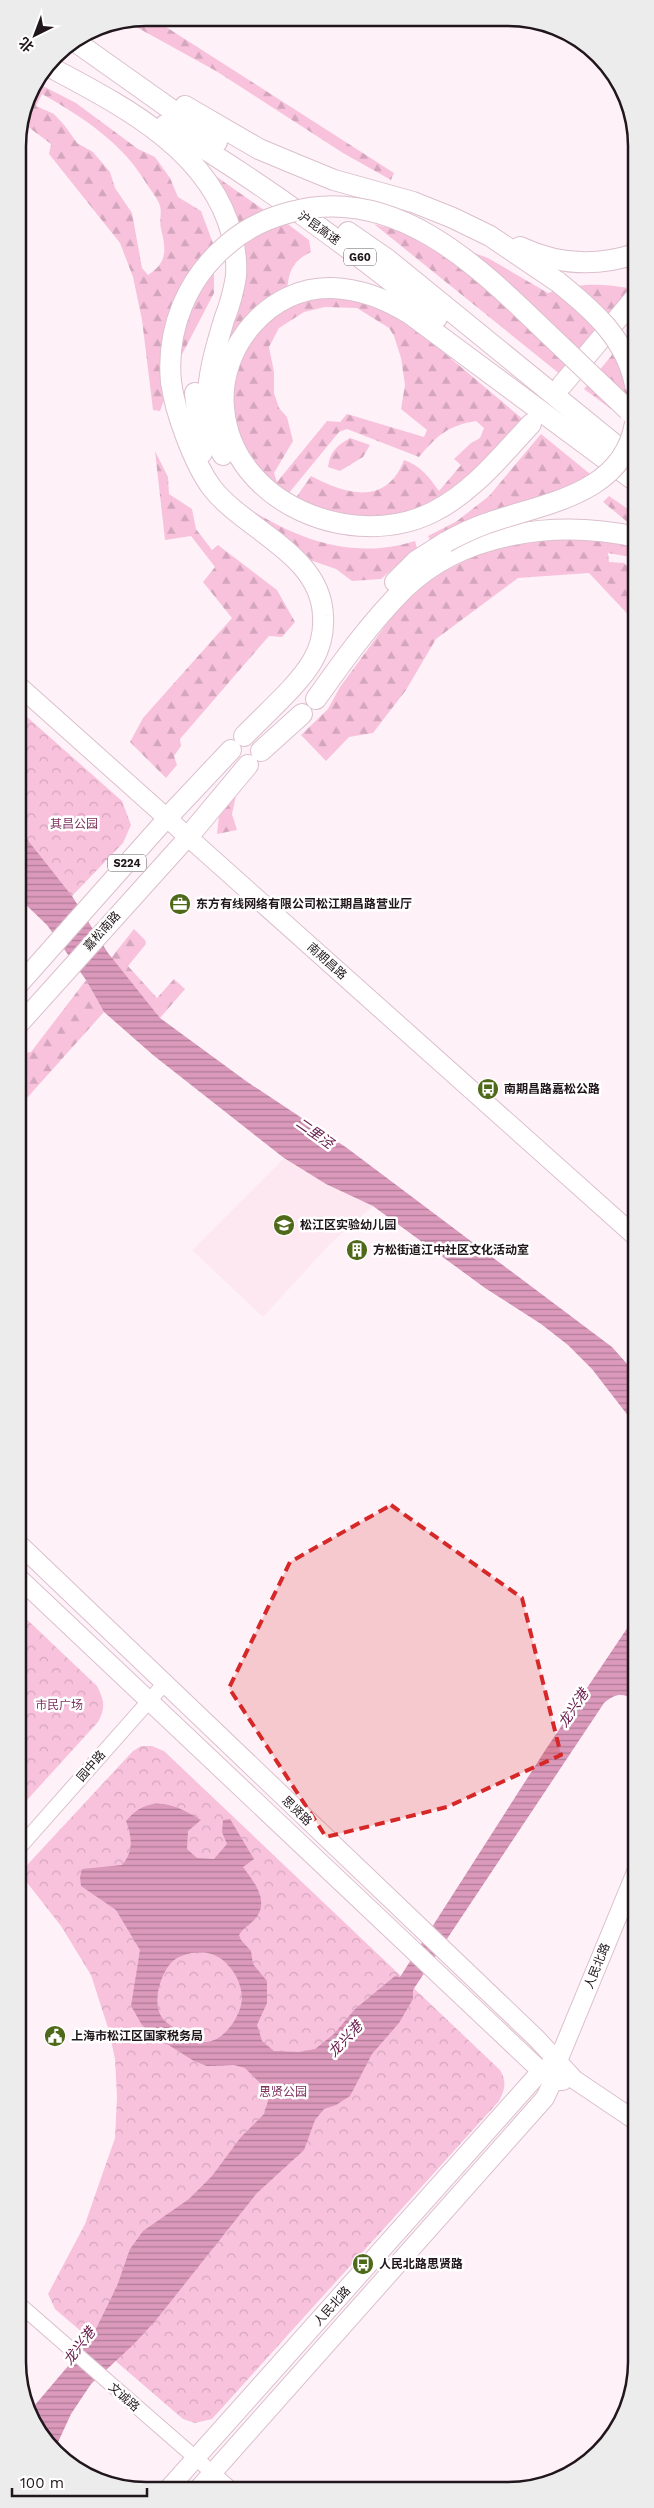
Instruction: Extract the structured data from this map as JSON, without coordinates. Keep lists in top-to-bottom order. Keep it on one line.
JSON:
{"streets":{"highway":["沪昆高速","G60"],"main road":["S224","嘉松南路","南期昌路","思贤路","人民北路"],"street":["园中路","文诚路"]},"crossings":[["S224","南期昌路"],["嘉松南路","南期昌路"],["园中路","思贤路"],["思贤路","人民北路"],["人民北路","文诚路"]],"water":["二里泾","龙兴港"],"parks":["其昌公园","市民广场","思贤公园"],"places":{"office":["东方有线网络有限公司松江期昌路营业厅"],"bus stop":["南期昌路嘉松公路","人民北路思贤路"],"school or university":["松江区实验幼儿园"],"building":["方松街道江中社区文化活动室"],"public building":["上海市松江区国家税务局"]},"scale_bar":"100 m","north":"bottom left"}
